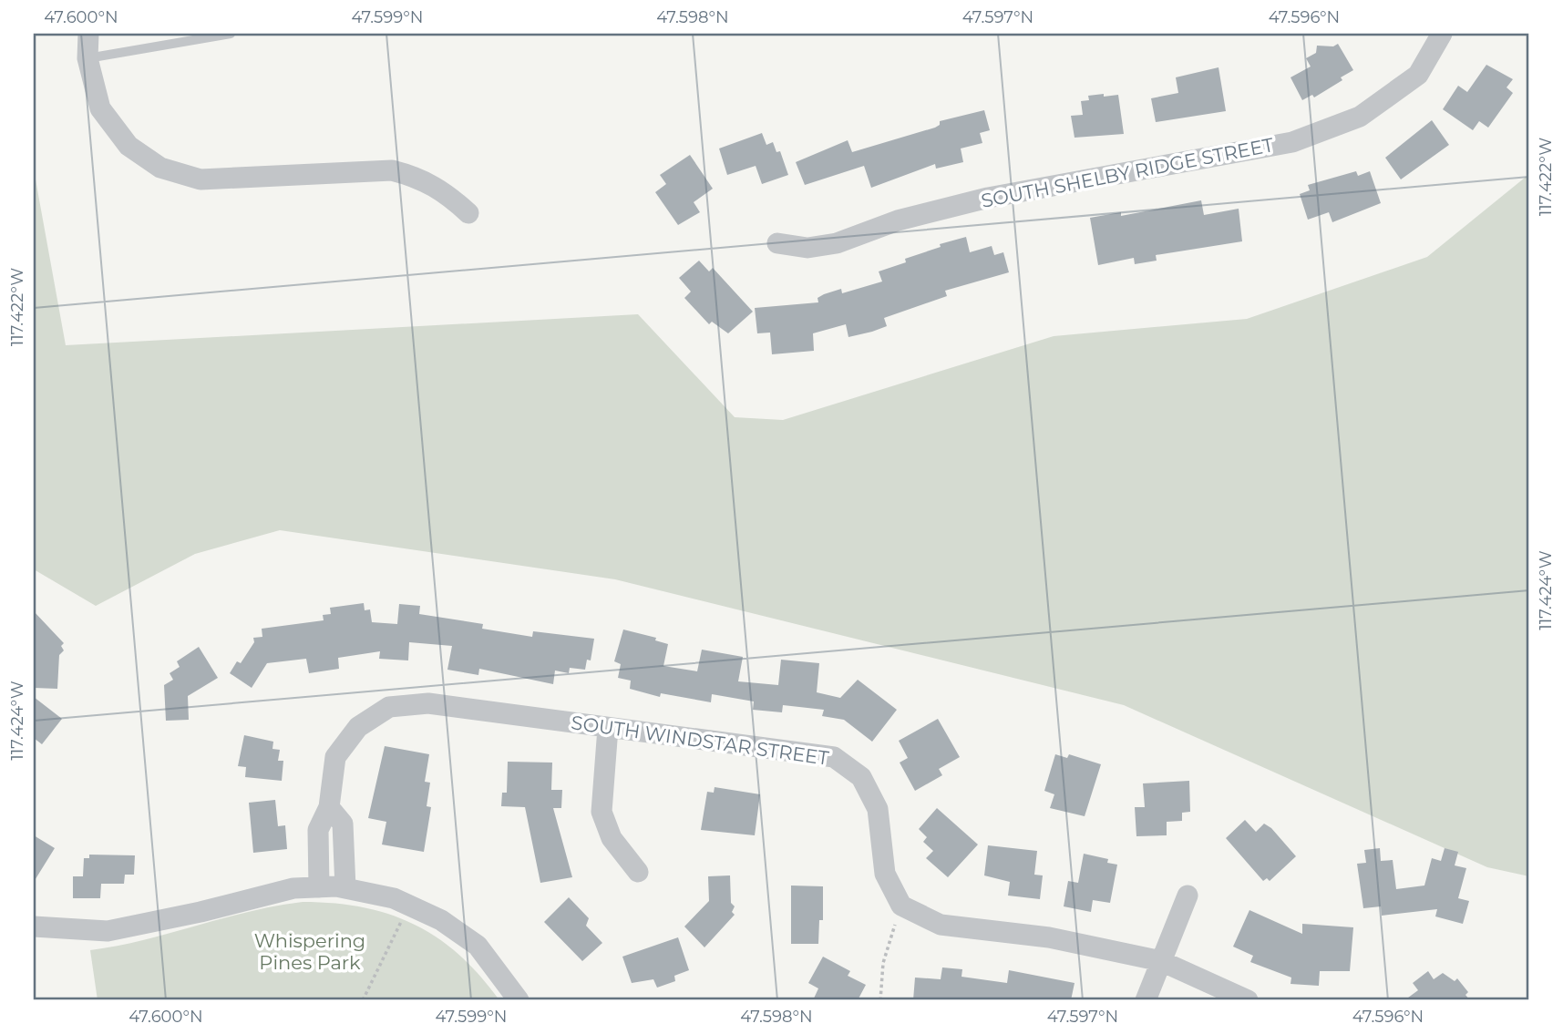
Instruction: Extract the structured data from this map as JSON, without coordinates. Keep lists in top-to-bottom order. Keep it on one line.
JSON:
{"streets":{"street":["SOUTH SHELBY RIDGE STREET","SOUTH WINDSTAR STREET"]},"parks":["Whispering Pines Park"],"coordinates":["47.600°N","47.599°N","47.598°N","47.597°N","47.596°N","117.422°W","117.424°W"]}
